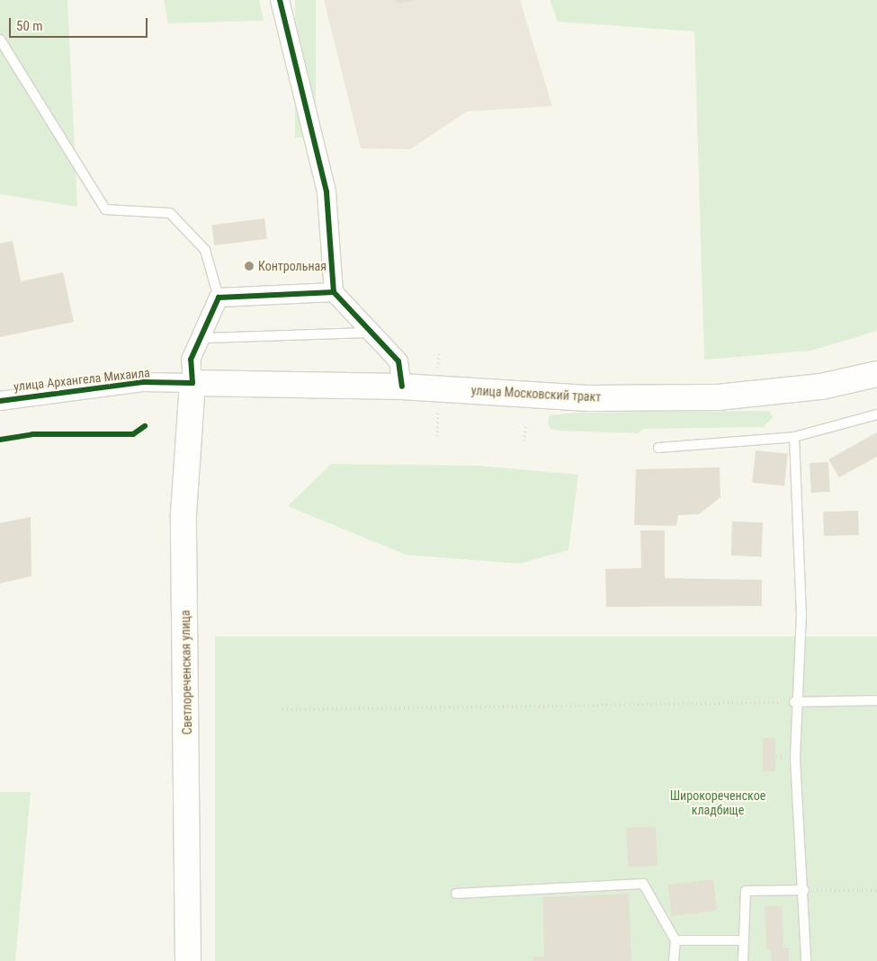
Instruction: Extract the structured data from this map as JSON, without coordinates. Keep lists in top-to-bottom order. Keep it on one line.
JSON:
{"streets":{"main road":["улица Московский тракт","Светлореченская улица"],"street":["улица Архангела Михаила"]},"crossings":[["улица Архангела Михаила","улица Московский тракт"],["улица Архангела Михаила","Светлореченская улица"],["улица Московский тракт","Светлореченская улица"]],"parks":["Широкореченское кладбище"],"places":["Контрольная"],"scale_bar":"50 m"}
